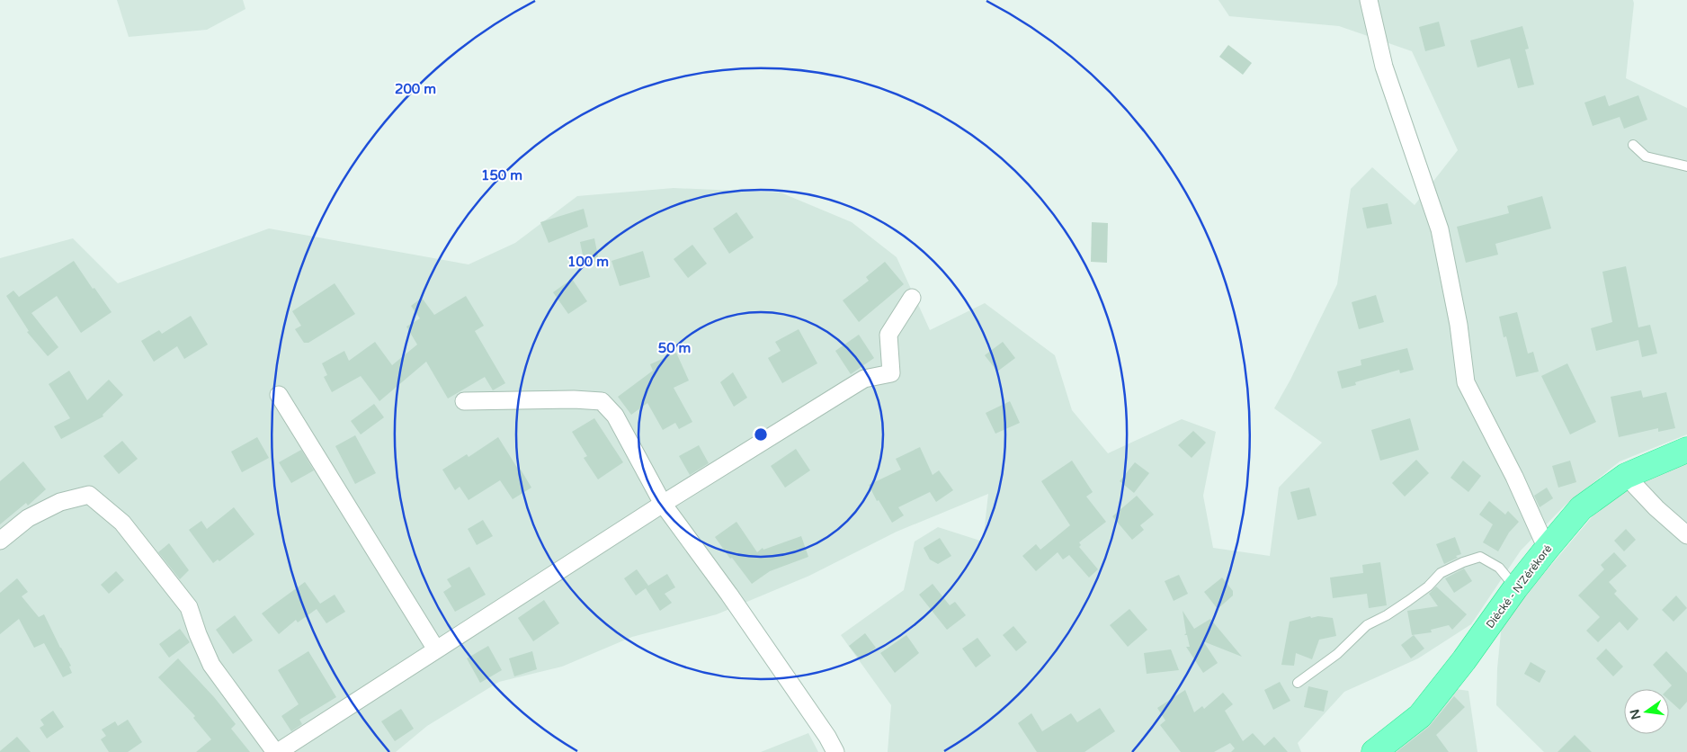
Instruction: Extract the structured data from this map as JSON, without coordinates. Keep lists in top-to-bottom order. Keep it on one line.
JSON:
{"streets":{"highway":["Diécké - N'Zérékoré"]},"north":"left","rings":["200 m","150 m","100 m","50 m"]}
